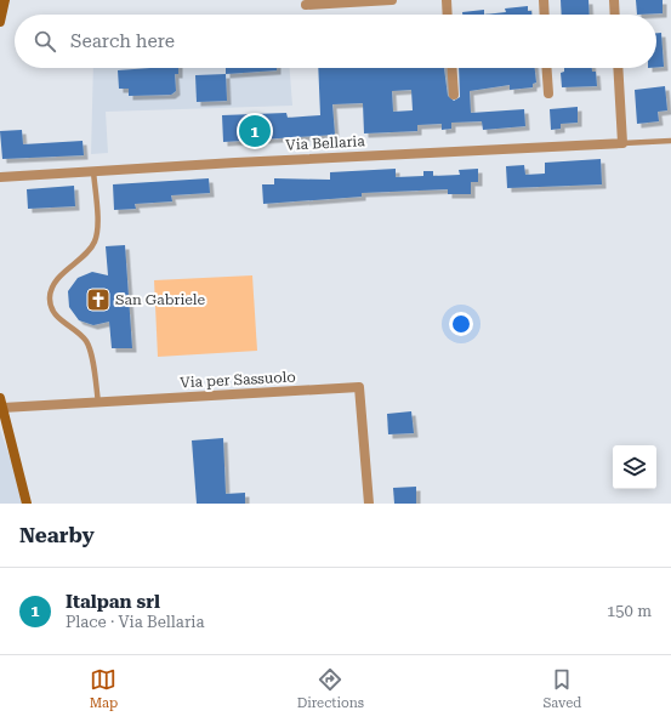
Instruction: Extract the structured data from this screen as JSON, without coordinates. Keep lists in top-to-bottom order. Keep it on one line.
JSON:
{"streets":{"main road":["Via per Sassuolo"],"street":["Via Bellaria"]},"places":{"church":["San Gabriele"]},"page":{"search":"Search here","pins":"1","heading":"Nearby","list":[{"mark":"1","name":"Italpan srl","note":"Place · Via Bellaria","value":"150 m"}],"nav":["Map","Directions","Saved"]}}
